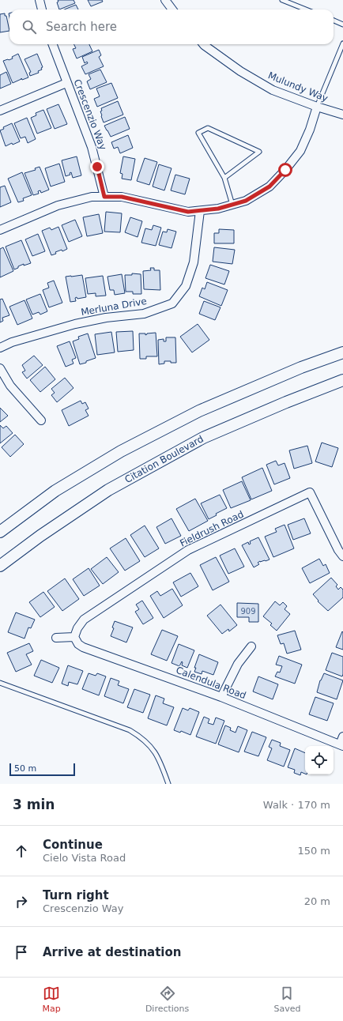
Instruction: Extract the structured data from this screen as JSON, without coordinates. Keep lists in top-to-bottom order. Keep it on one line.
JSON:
{"streets":{"main road":["Citation Boulevard"],"street":["Mulundy Way","Crescenzio Way","Merluna Drive","Fieldrush Road","Calendula Road"]},"crossings":[["Fieldrush Road","Calendula Road"]],"house_numbers":["909"],"scale_bar":"50 m","page":{"search":"Search here","scale":"50 m","heading":["3 min","Walk · 170 m"],"list":[["Continue","Cielo Vista Road","150 m"],["Turn right","Crescenzio Way","20 m"],"Arrive at destination"],"nav":["Map","Directions","Saved"]}}
